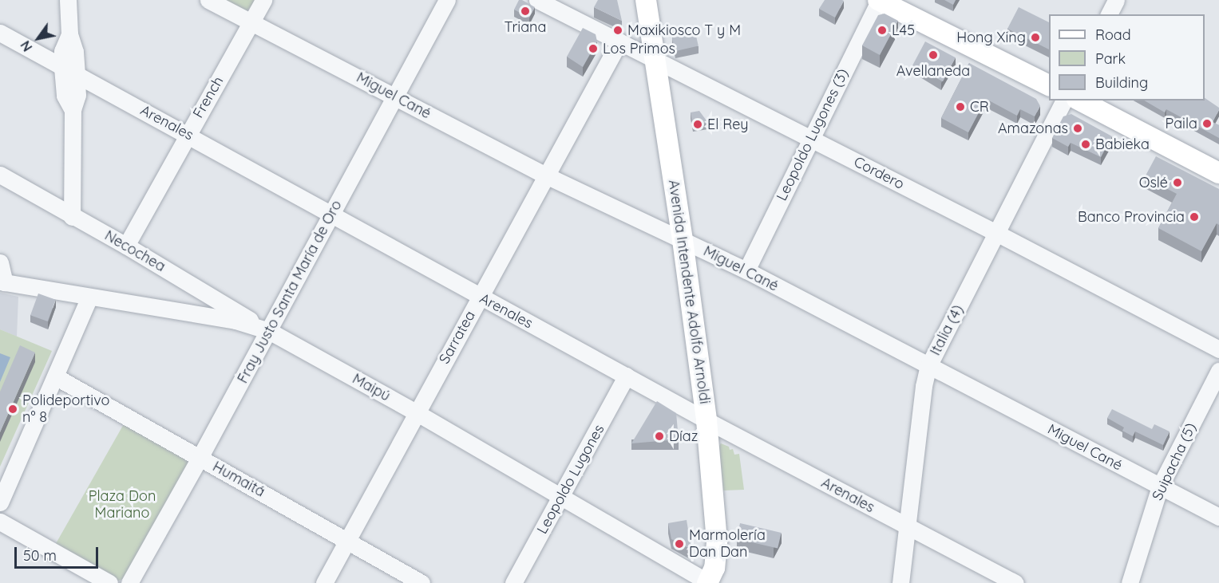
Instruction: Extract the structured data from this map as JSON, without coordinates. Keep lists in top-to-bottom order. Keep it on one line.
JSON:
{"streets":{"main road":["Avenida Intendente Adolfo Arnoldi"],"street":["Miguel Cané","French","Arenales","Leopoldo Lugones (3)","Cordero","Necochea","Fray Justo Santa María de Oro","Italia (4)","Sarratea","Maipú","Suipacha (5)","Humaitá","Leopoldo Lugones"]},"crossings":[["Miguel Cané","French"],["Miguel Cané","Leopoldo Lugones (3)"],["Miguel Cané","Fray Justo Santa María de Oro"],["Miguel Cané","Avenida Intendente Adolfo Arnoldi"],["Miguel Cané","Italia (4)"],["Miguel Cané","Sarratea"],["Miguel Cané","Suipacha (5)"],["French","Arenales"],["French","Necochea"],["Arenales","Fray Justo Santa María de Oro"],["Arenales","Avenida Intendente Adolfo Arnoldi"],["Arenales","Italia (4)"],["Arenales","Sarratea"],["Arenales","Leopoldo Lugones"],["Leopoldo Lugones (3)","Cordero"],["Cordero","Avenida Intendente Adolfo Arnoldi"],["Cordero","Italia (4)"],["Cordero","Sarratea"],["Necochea","Fray Justo Santa María de Oro"],["Necochea","Maipú"],["Fray Justo Santa María de Oro","Maipú"],["Fray Justo Santa María de Oro","Humaitá"],["Avenida Intendente Adolfo Arnoldi","Maipú"],["Sarratea","Maipú"],["Sarratea","Humaitá"],["Maipú","Leopoldo Lugones"]],"parks":["Plaza Don Mariano"],"places":["Triana","Maxikiosco T y M","L45","Hong Xing","Los Primos","Avellaneda","CR","Paila","El Rey","Amazonas","Babieka","Oslé","Banco Provincia","Polideportivo n° 8","Díaz","Marmolería Dan Dan"],"legend":["Road","Park","Building"],"scale_bar":"50 m","north":"bottom left"}
